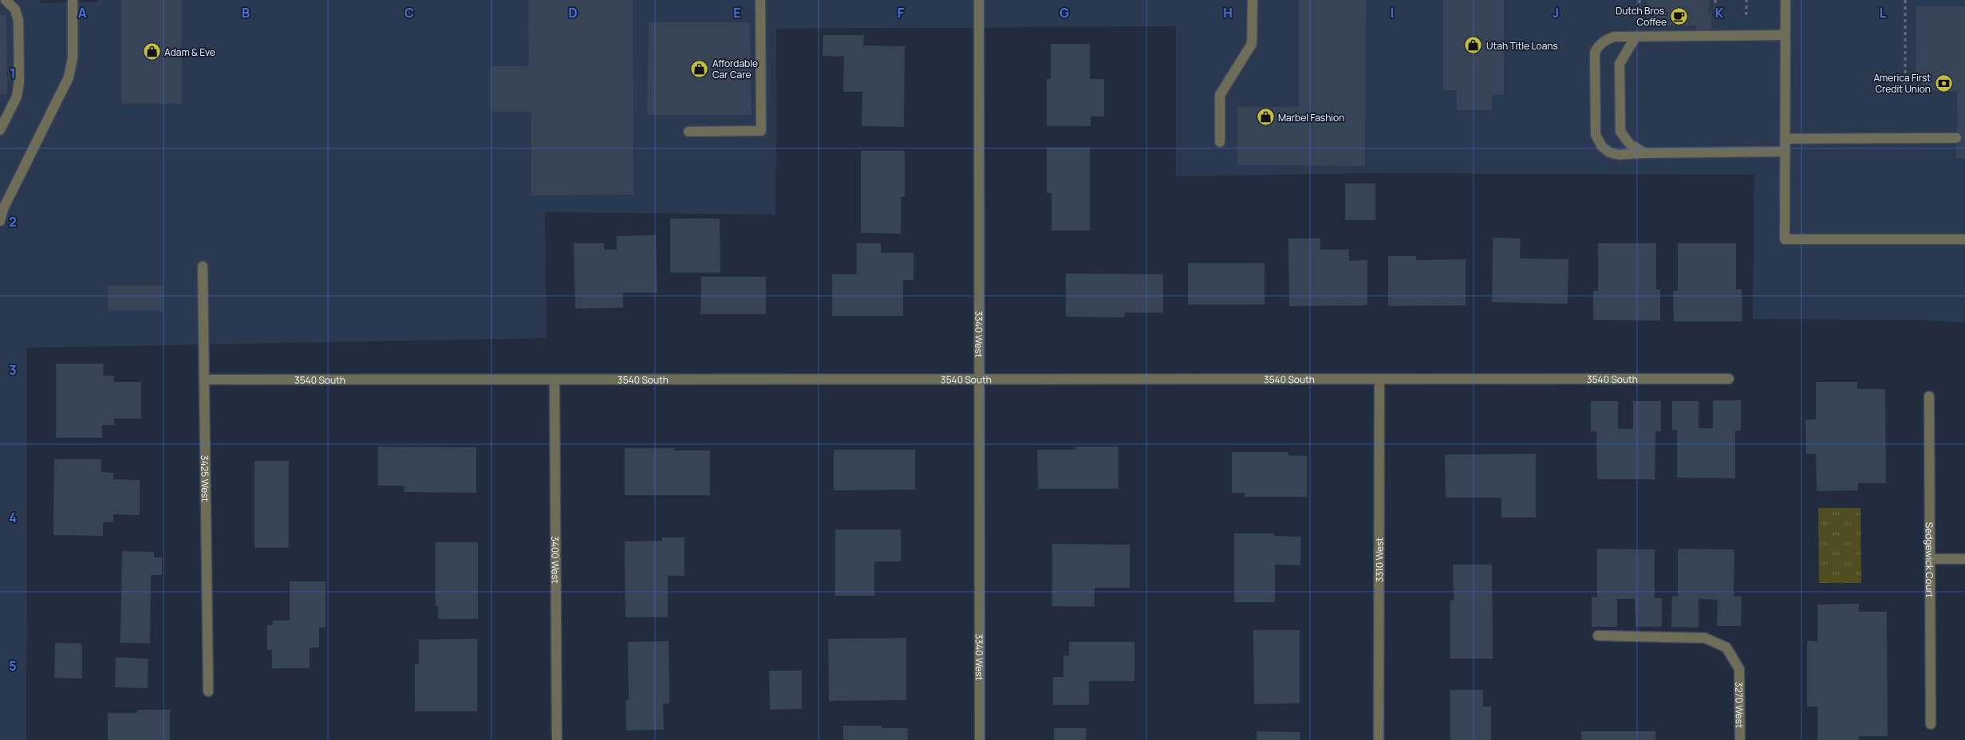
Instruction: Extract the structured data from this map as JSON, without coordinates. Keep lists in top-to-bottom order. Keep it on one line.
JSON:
{"streets":{"street":["3340 West","3540 South","3425 West","3400 West","3310 West","Sedgewick Court","3270 West"]},"crossings":[["3340 West","3540 South"],["3540 South","3425 West"],["3540 South","3400 West"],["3540 South","3310 West"]],"places":{"cafe":["Dutch Bros. Coffee"],"shop":["Utah Title Loans","Adam & Eve","Affordable Car Care","Marbel Fashion"],"bank":["America First Credit Union"]},"grid":{"columns":["A","B","C","D","E","F","G","H","I","J","K","L"],"rows":["1","2","3","4","5"]}}
